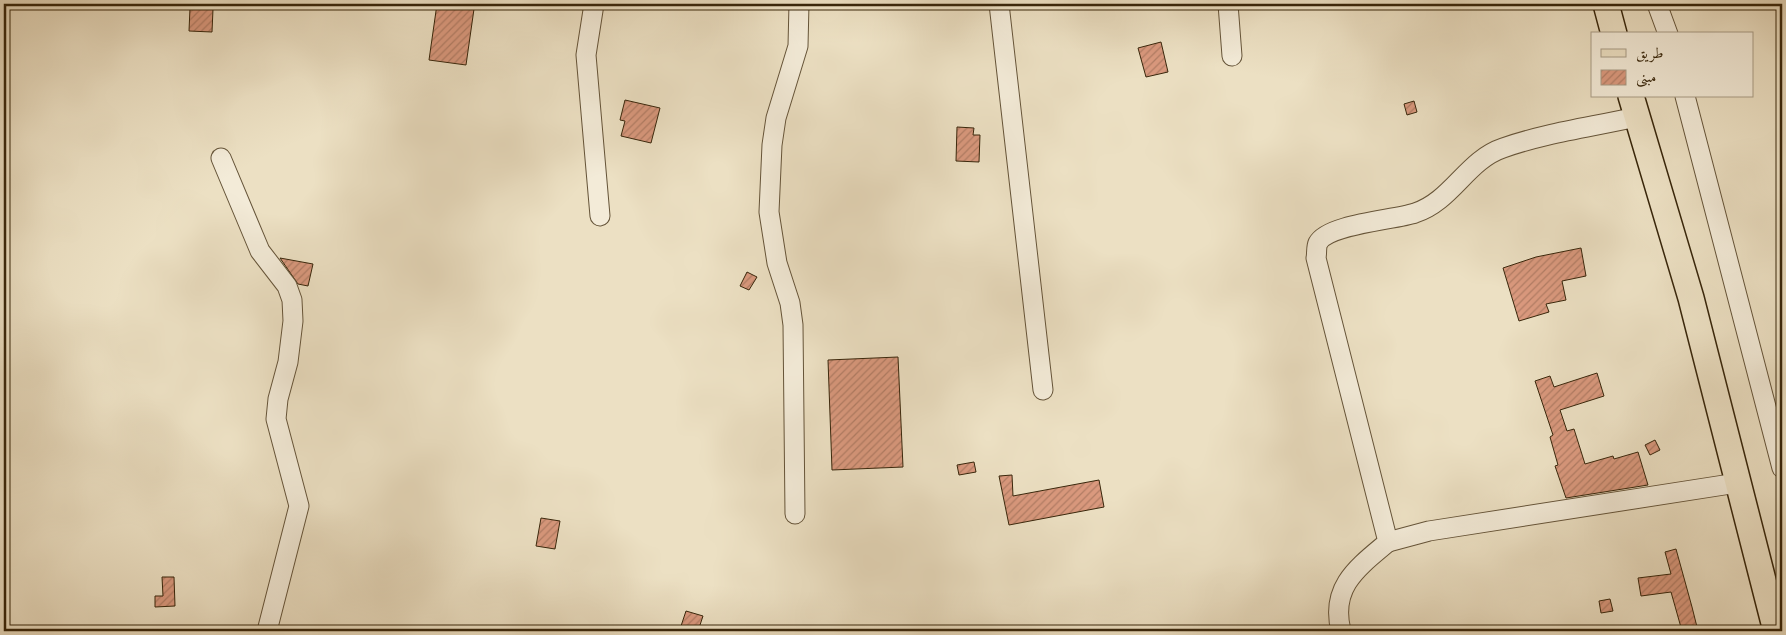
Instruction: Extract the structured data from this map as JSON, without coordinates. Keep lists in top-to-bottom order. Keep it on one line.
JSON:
{"legend":["طريق","مبنى"]}
